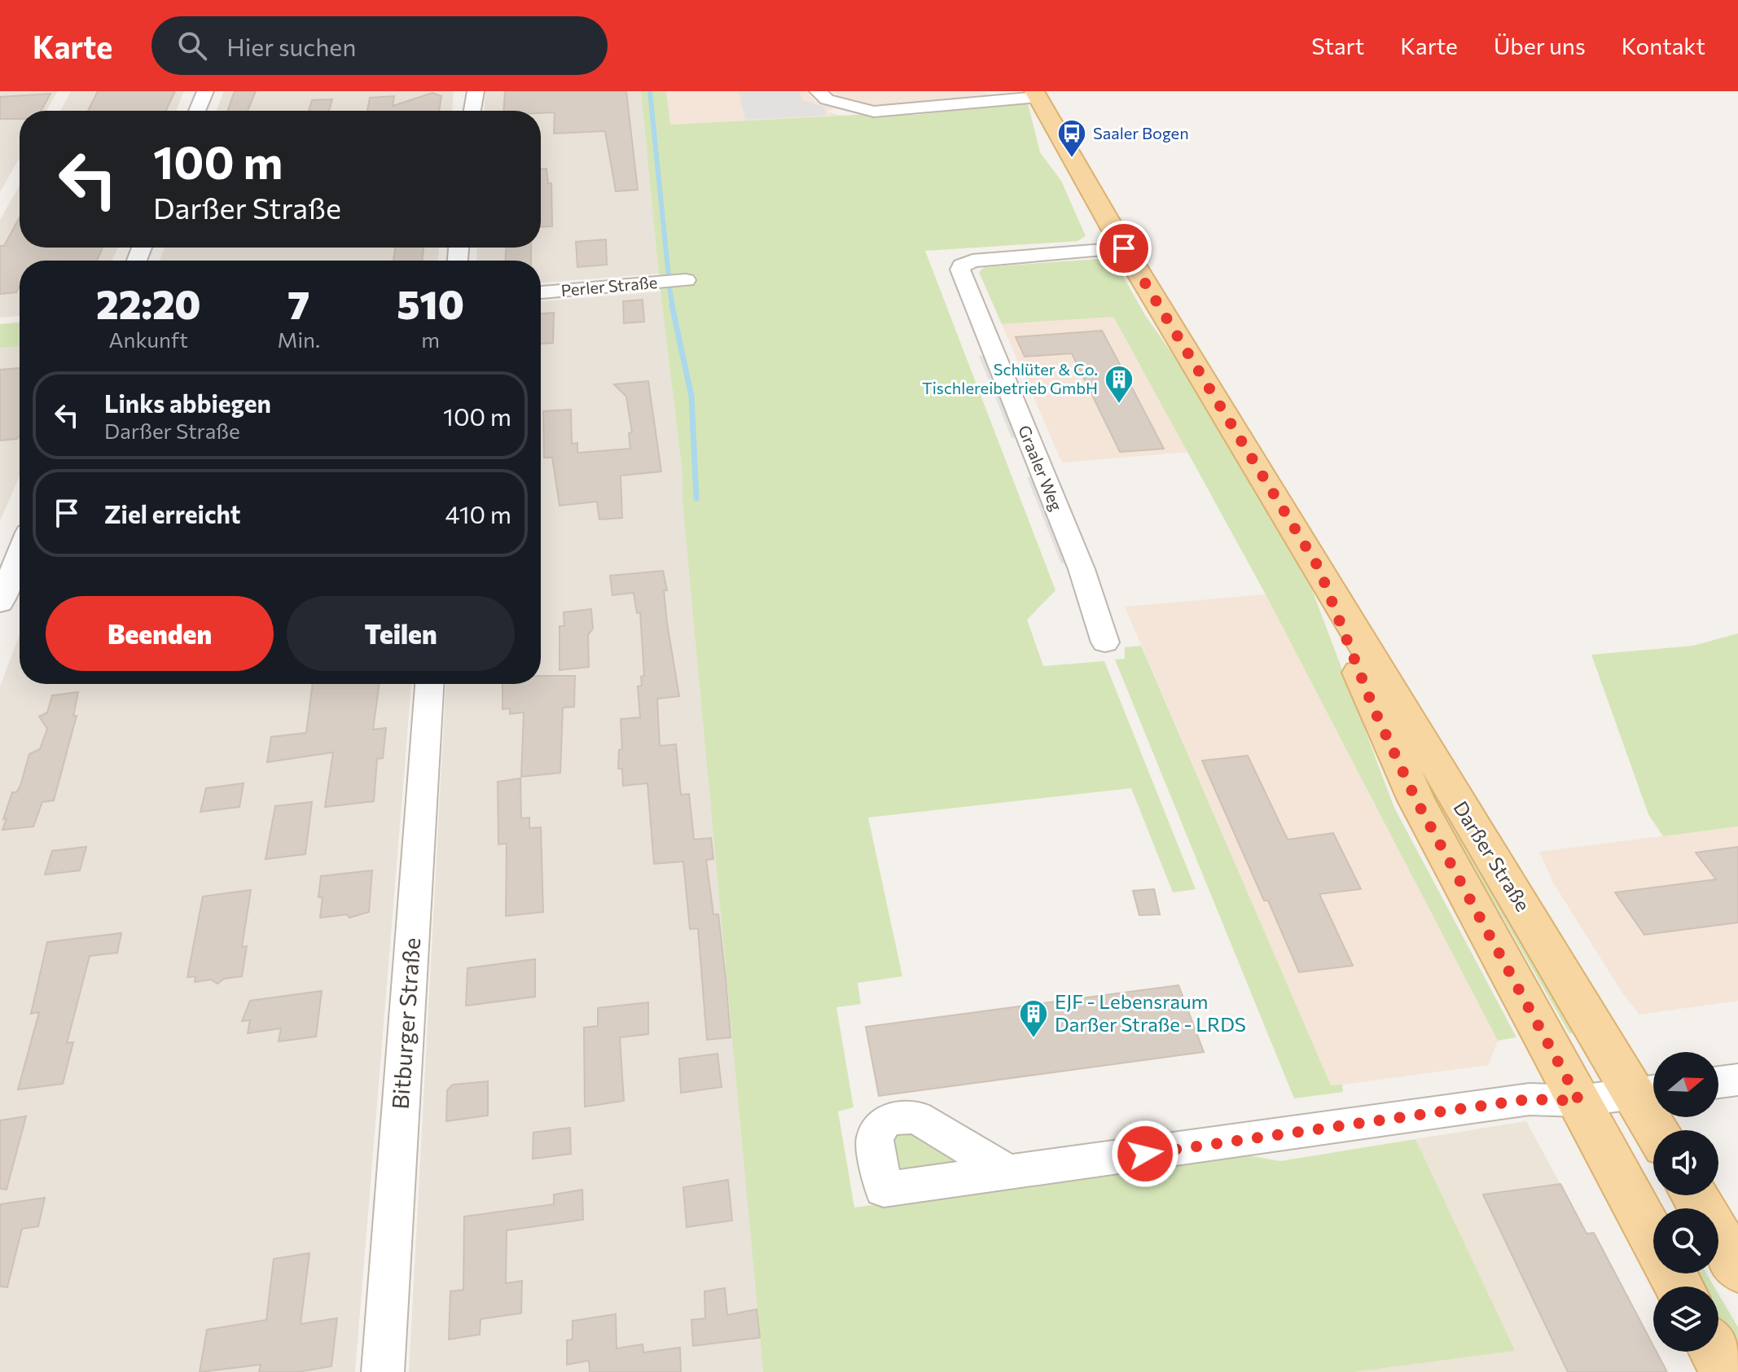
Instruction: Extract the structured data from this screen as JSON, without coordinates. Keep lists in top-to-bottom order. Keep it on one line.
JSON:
{"streets":{"main road":["Darßer Straße"],"street":["Perler Straße","Graaler Weg","Bitburger Straße"]},"crossings":[["Graaler Weg","Darßer Straße"]],"places":{"bus stop":["Saaler Bogen"],"building":["Schlüter & Co. Tischlereibetrieb GmbH","EJF - Lebensraum Darßer Straße - LRDS"]},"north":"right","page":{"header":"Karte","search":"Hier suchen","nav":["Start","Karte","Über uns","Kontakt"],"turn":["100 m","Darßer Straße"],"eta":["22:20","Ankunft","7","Min.","510","m"],"list":[{"name":"Links abbiegen","note":"Darßer Straße","value":"100 m"},{"name":"Ziel erreicht","value":"410 m"}],"buttons":["Beenden","Teilen"]}}
